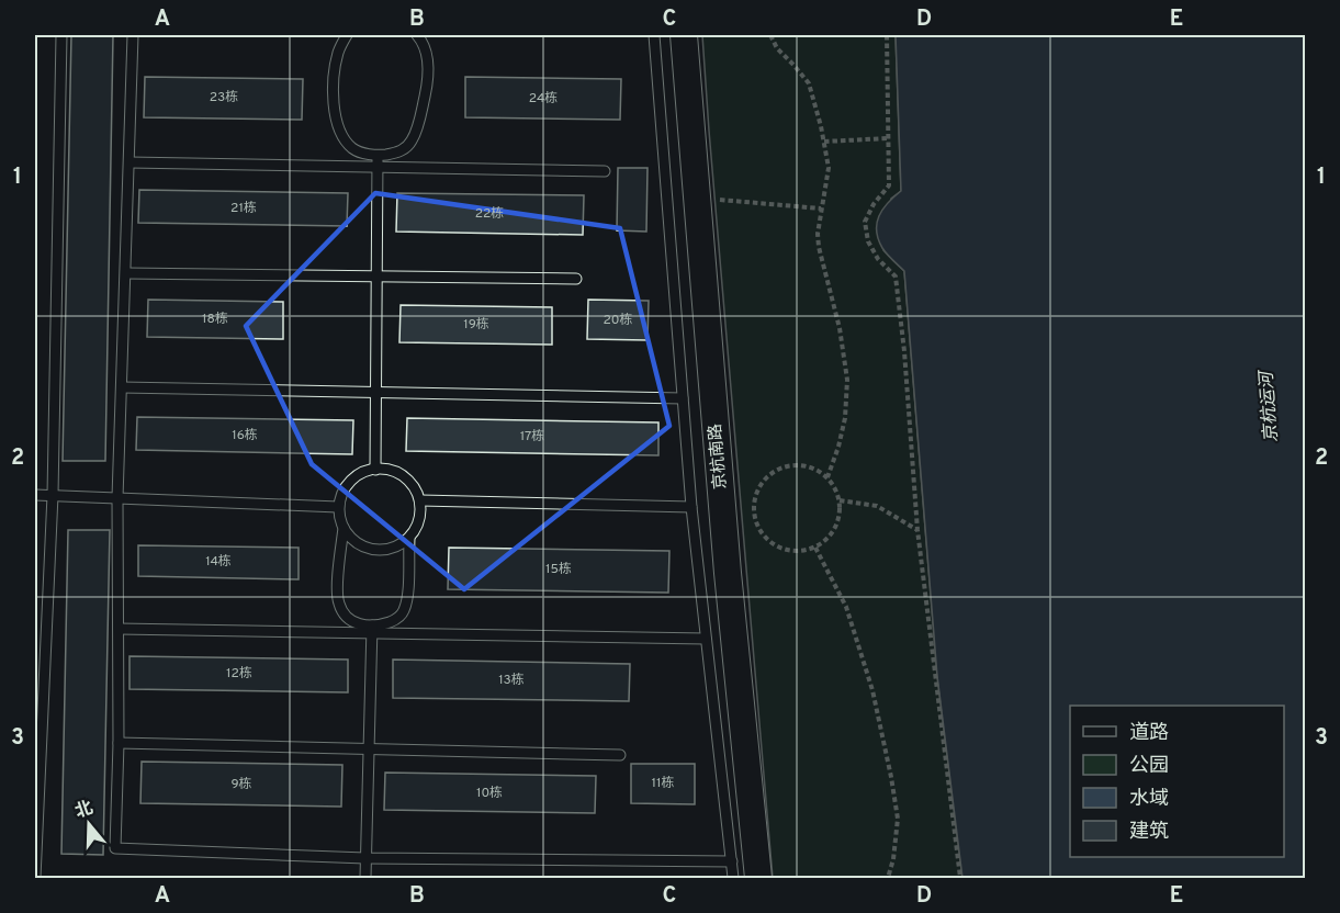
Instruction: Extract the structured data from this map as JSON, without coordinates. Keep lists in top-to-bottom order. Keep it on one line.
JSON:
{"streets":{"street":["京杭南路"]},"water":["京杭运河"],"house_numbers":["23栋","24栋","21栋","22栋","18栋","20栋","19栋","16栋","17栋","14栋","15栋","12栋","13栋","11栋","9栋","10栋"],"legend":["道路","公园","水域","建筑"],"north":"top","grid":{"columns":["A","B","C","D","E"],"rows":["1","2","3"]}}
